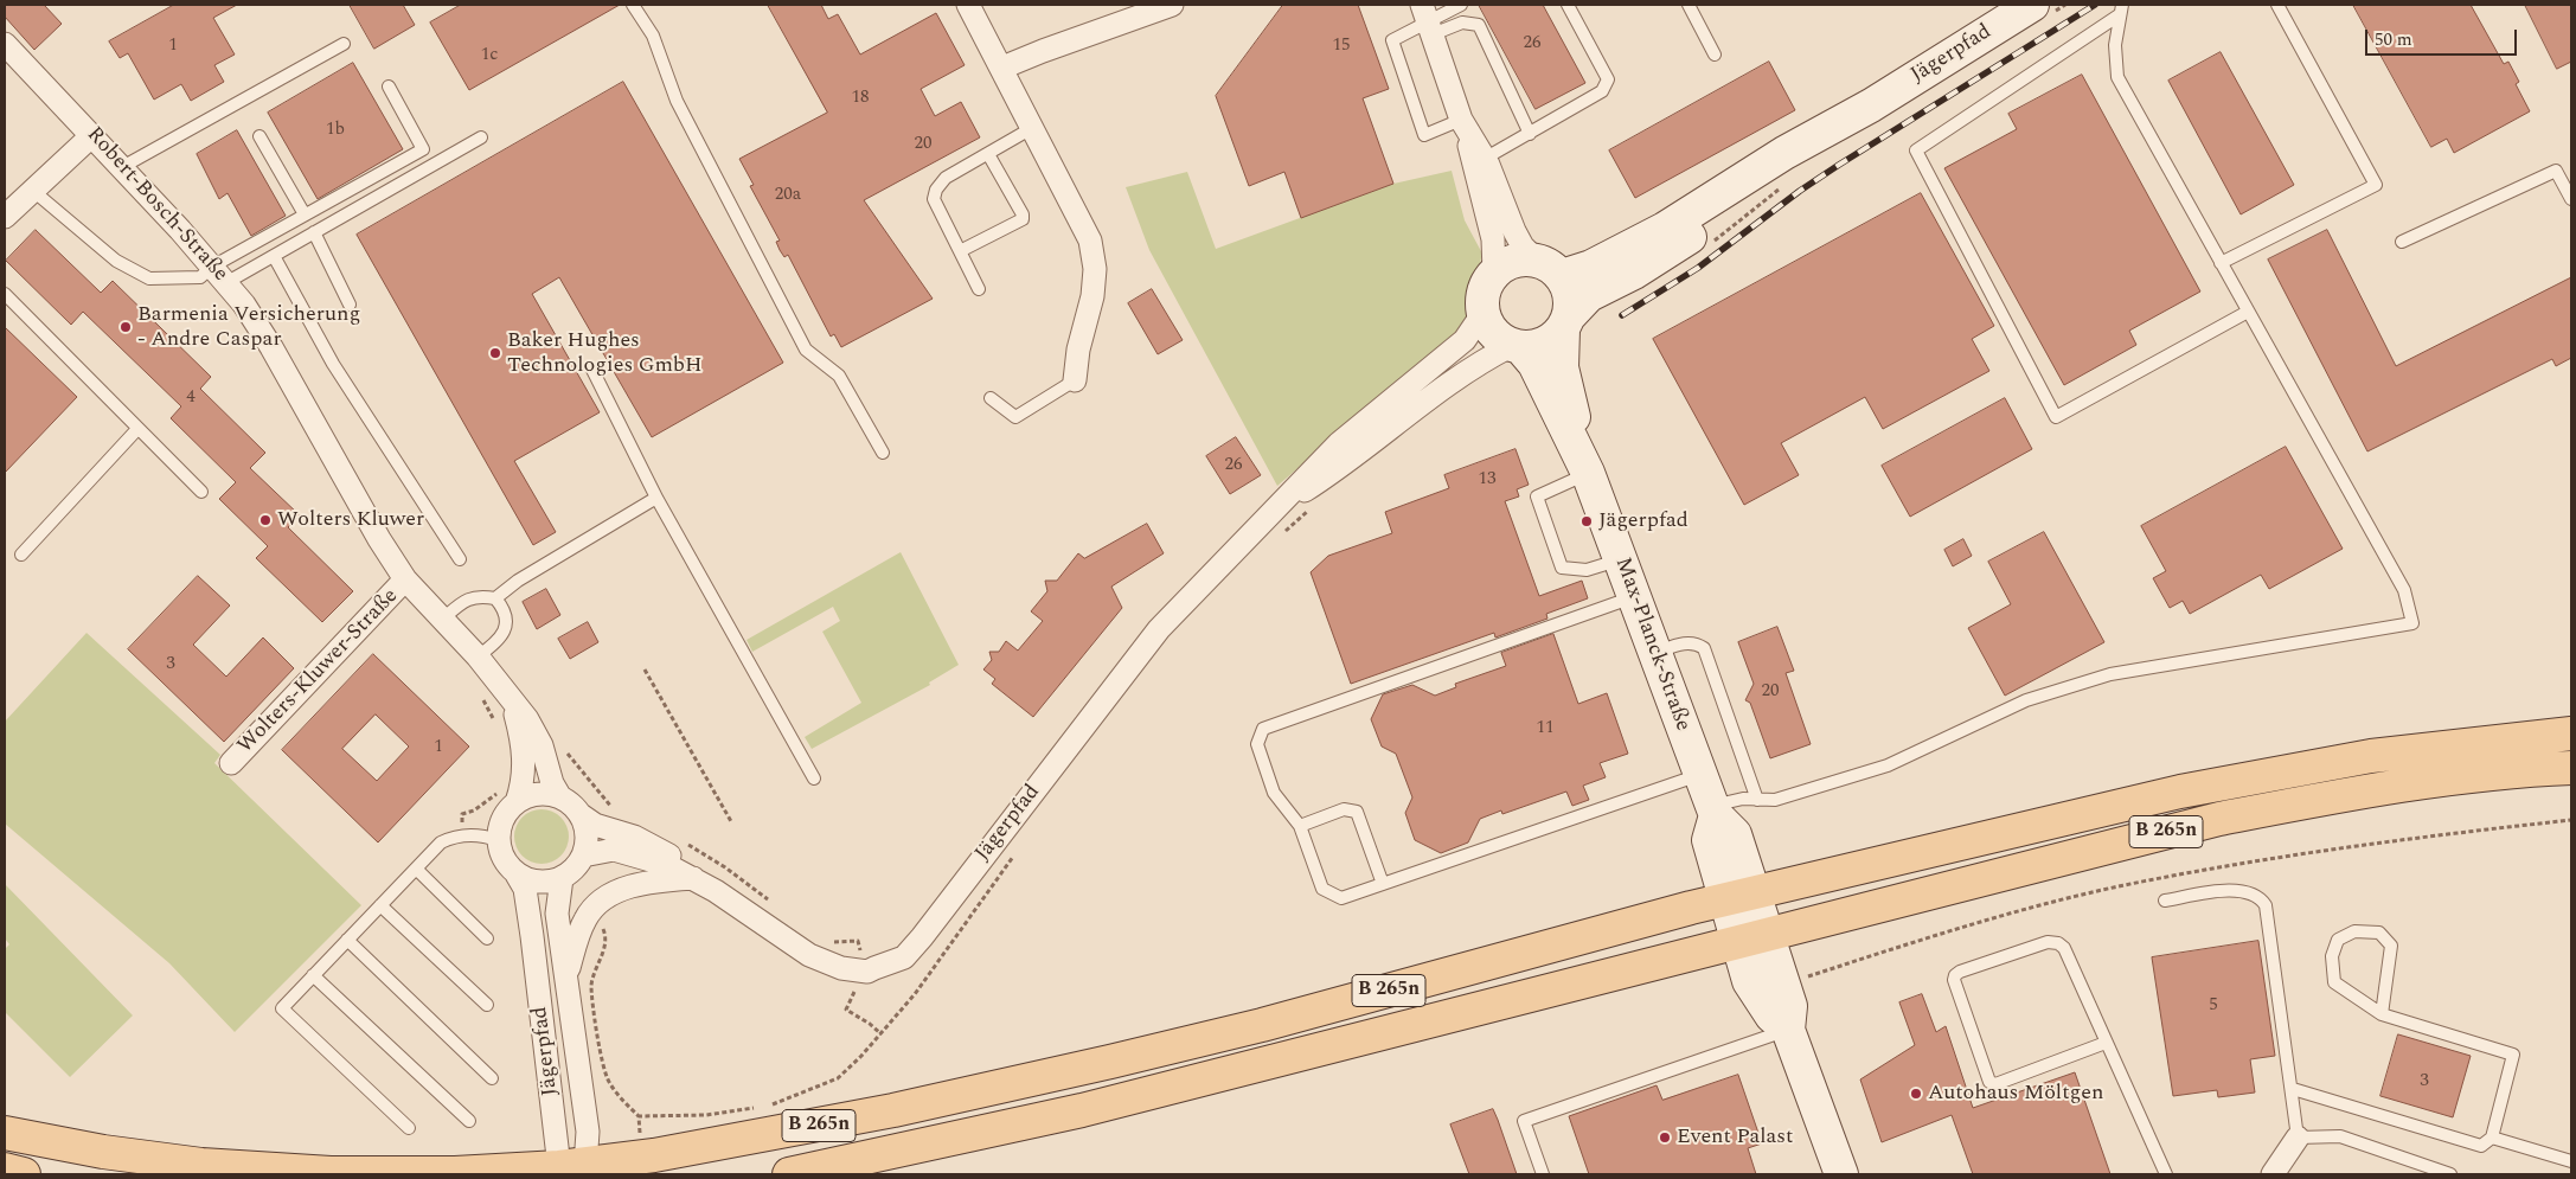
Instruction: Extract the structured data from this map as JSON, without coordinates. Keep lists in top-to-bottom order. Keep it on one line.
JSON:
{"streets":{"main road":["Jägerpfad","Max-Planck-Straße","B 265n"],"street":["Robert-Bosch-Straße","Wolters-Kluwer-Straße"]},"crossings":[["Jägerpfad","Robert-Bosch-Straße"],["Jägerpfad","Max-Planck-Straße"],["Jägerpfad","B 265n"],["Robert-Bosch-Straße","Wolters-Kluwer-Straße"],["Max-Planck-Straße","B 265n"]],"places":["Barmenia Versicherung - Andre Caspar","Baker Hughes Technologies GmbH","Wolters Kluwer","Jägerpfad","Autohaus Möltgen","Event Palast"],"house_numbers":["26","1","15","1c","18","1b","20","20a","4","26","13","3","20","11","1","5","3"],"scale_bar":"50 m"}
